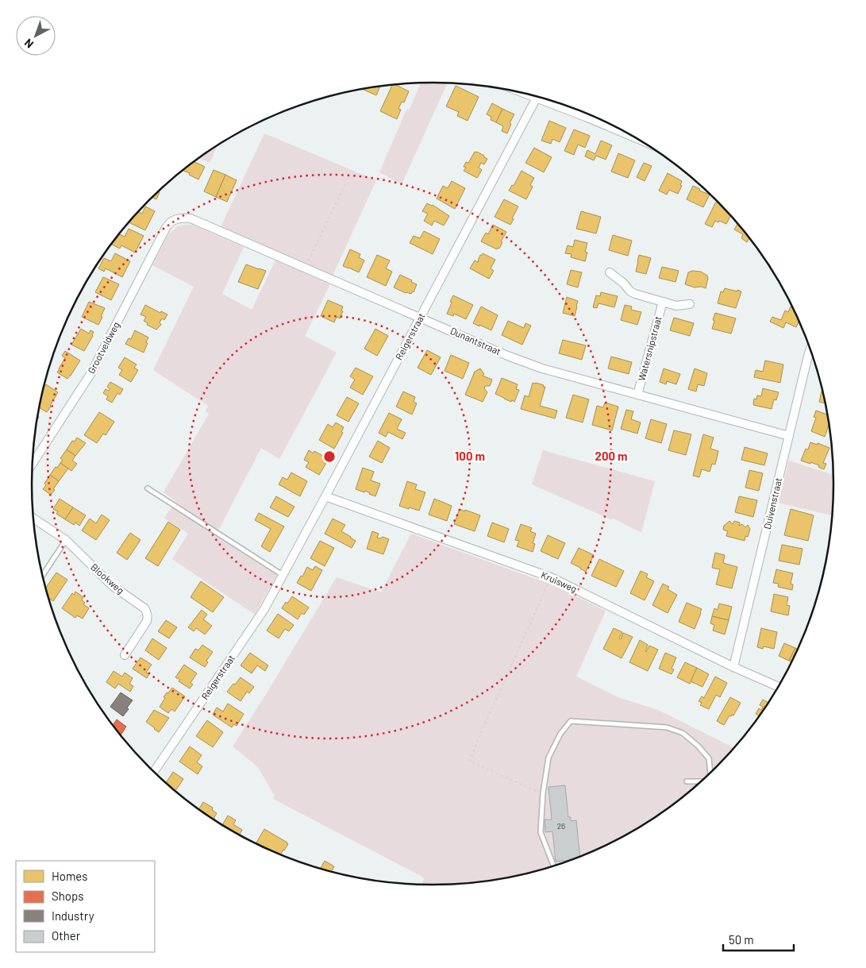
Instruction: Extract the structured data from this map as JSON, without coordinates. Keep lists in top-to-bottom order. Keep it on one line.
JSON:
{"streets":{"street":["Reigerstraat","Dunantstraat","Grootveldweg","Watersnipstraat","Duivenstraat","Blookweg","Kruisweg"]},"crossings":[["Reigerstraat","Dunantstraat"],["Reigerstraat","Kruisweg"],["Dunantstraat","Grootveldweg"],["Dunantstraat","Watersnipstraat"],["Dunantstraat","Duivenstraat"],["Duivenstraat","Kruisweg"]],"house_numbers":["26"],"legend":["Homes","Shops","Industry","Other"],"scale_bar":"50 m","north":"bottom left","rings":["100 m","200 m"]}
